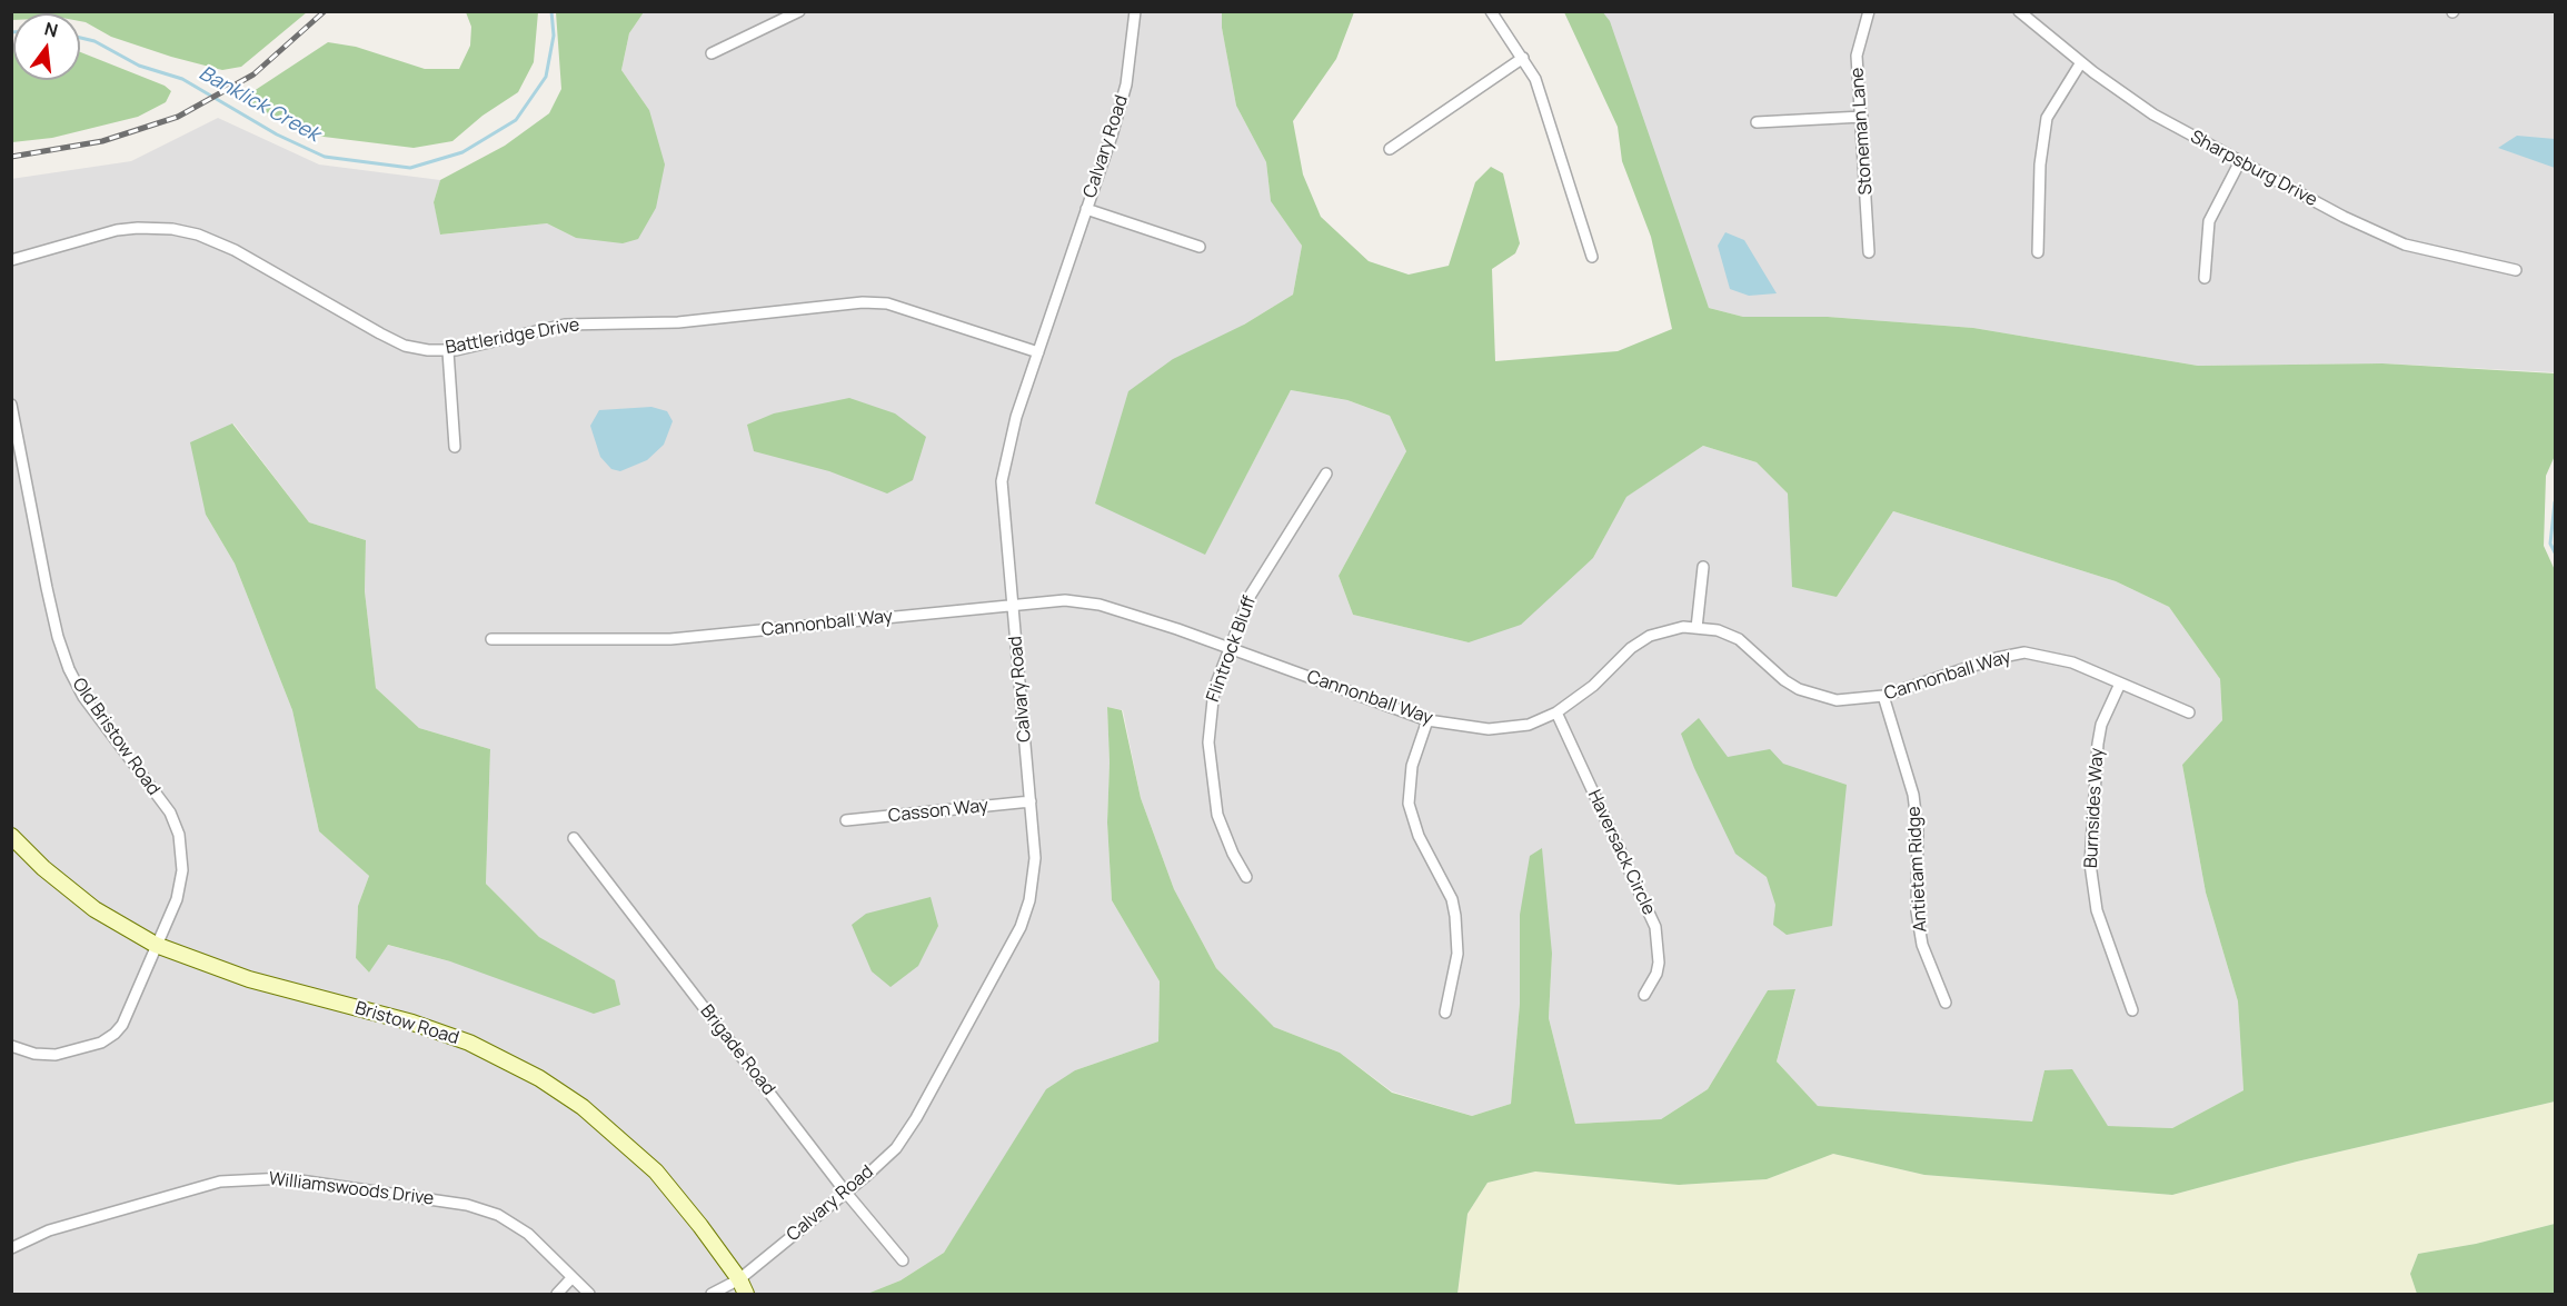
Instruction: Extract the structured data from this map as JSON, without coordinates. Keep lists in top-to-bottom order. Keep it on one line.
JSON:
{"streets":{"main road":["Bristow Road"],"street":["Stoneman Lane","Calvary Road","Sharpsburg Drive","Battleridge Drive","Cannonball Way","Flintrock Bluff","Old Bristow Road","Burnsides Way","Casson Way","Haversack Circle","Antietam Ridge","Brigade Road","Williamswoods Drive"]},"crossings":[["Calvary Road","Battleridge Drive"],["Calvary Road","Cannonball Way"],["Calvary Road","Casson Way"],["Calvary Road","Bristow Road"],["Calvary Road","Brigade Road"],["Cannonball Way","Flintrock Bluff"],["Cannonball Way","Burnsides Way"],["Cannonball Way","Haversack Circle"],["Cannonball Way","Antietam Ridge"],["Old Bristow Road","Bristow Road"]],"water":["Banklick Creek"],"north":"top"}
